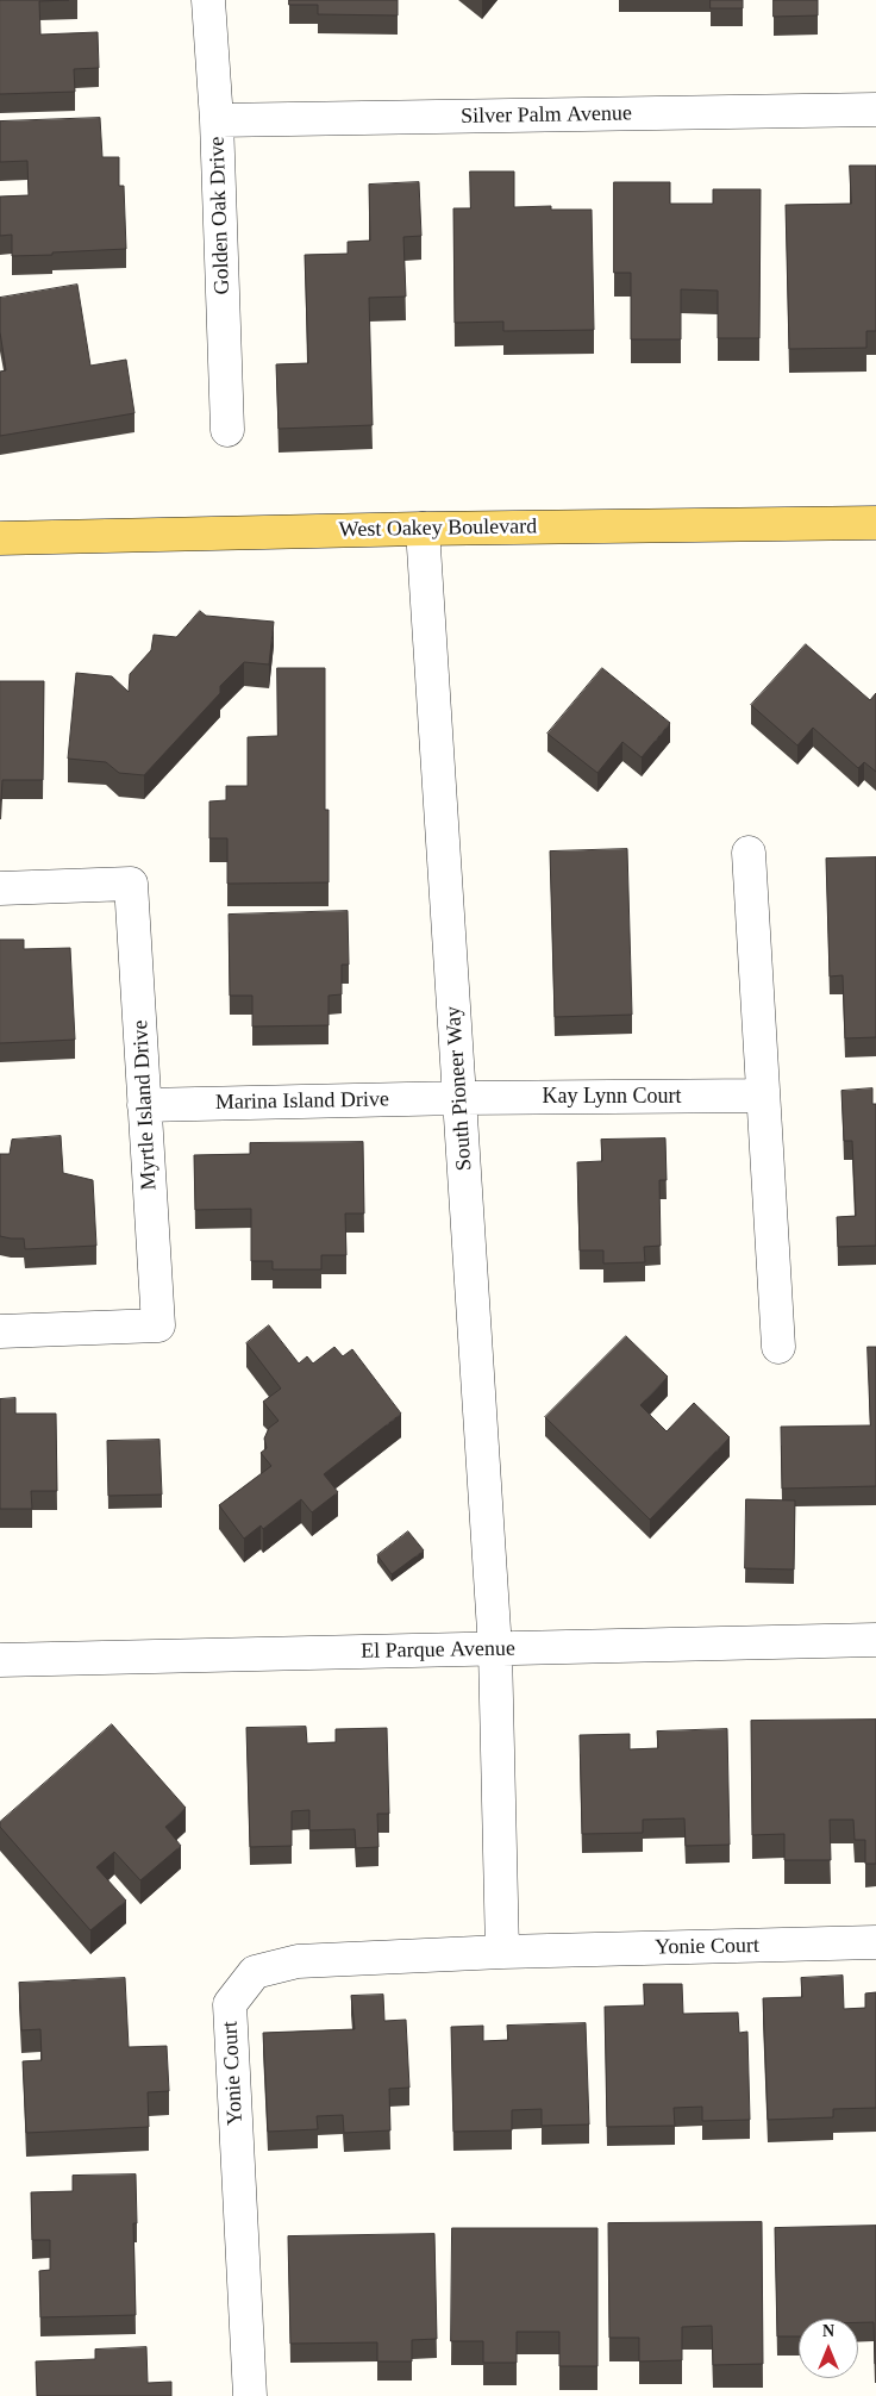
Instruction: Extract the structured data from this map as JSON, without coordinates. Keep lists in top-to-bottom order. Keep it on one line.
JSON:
{"streets":{"main road":["West Oakey Boulevard"],"street":["Silver Palm Avenue","Golden Oak Drive","South Pioneer Way","Kay Lynn Court","Marina Island Drive","Myrtle Island Drive","El Parque Avenue","Yonie Court"]},"crossings":[["Silver Palm Avenue","Golden Oak Drive"],["West Oakey Boulevard","South Pioneer Way"],["South Pioneer Way","Kay Lynn Court"],["South Pioneer Way","Marina Island Drive"],["South Pioneer Way","El Parque Avenue"],["Kay Lynn Court","Marina Island Drive"],["Marina Island Drive","Myrtle Island Drive"]],"north":"top"}
